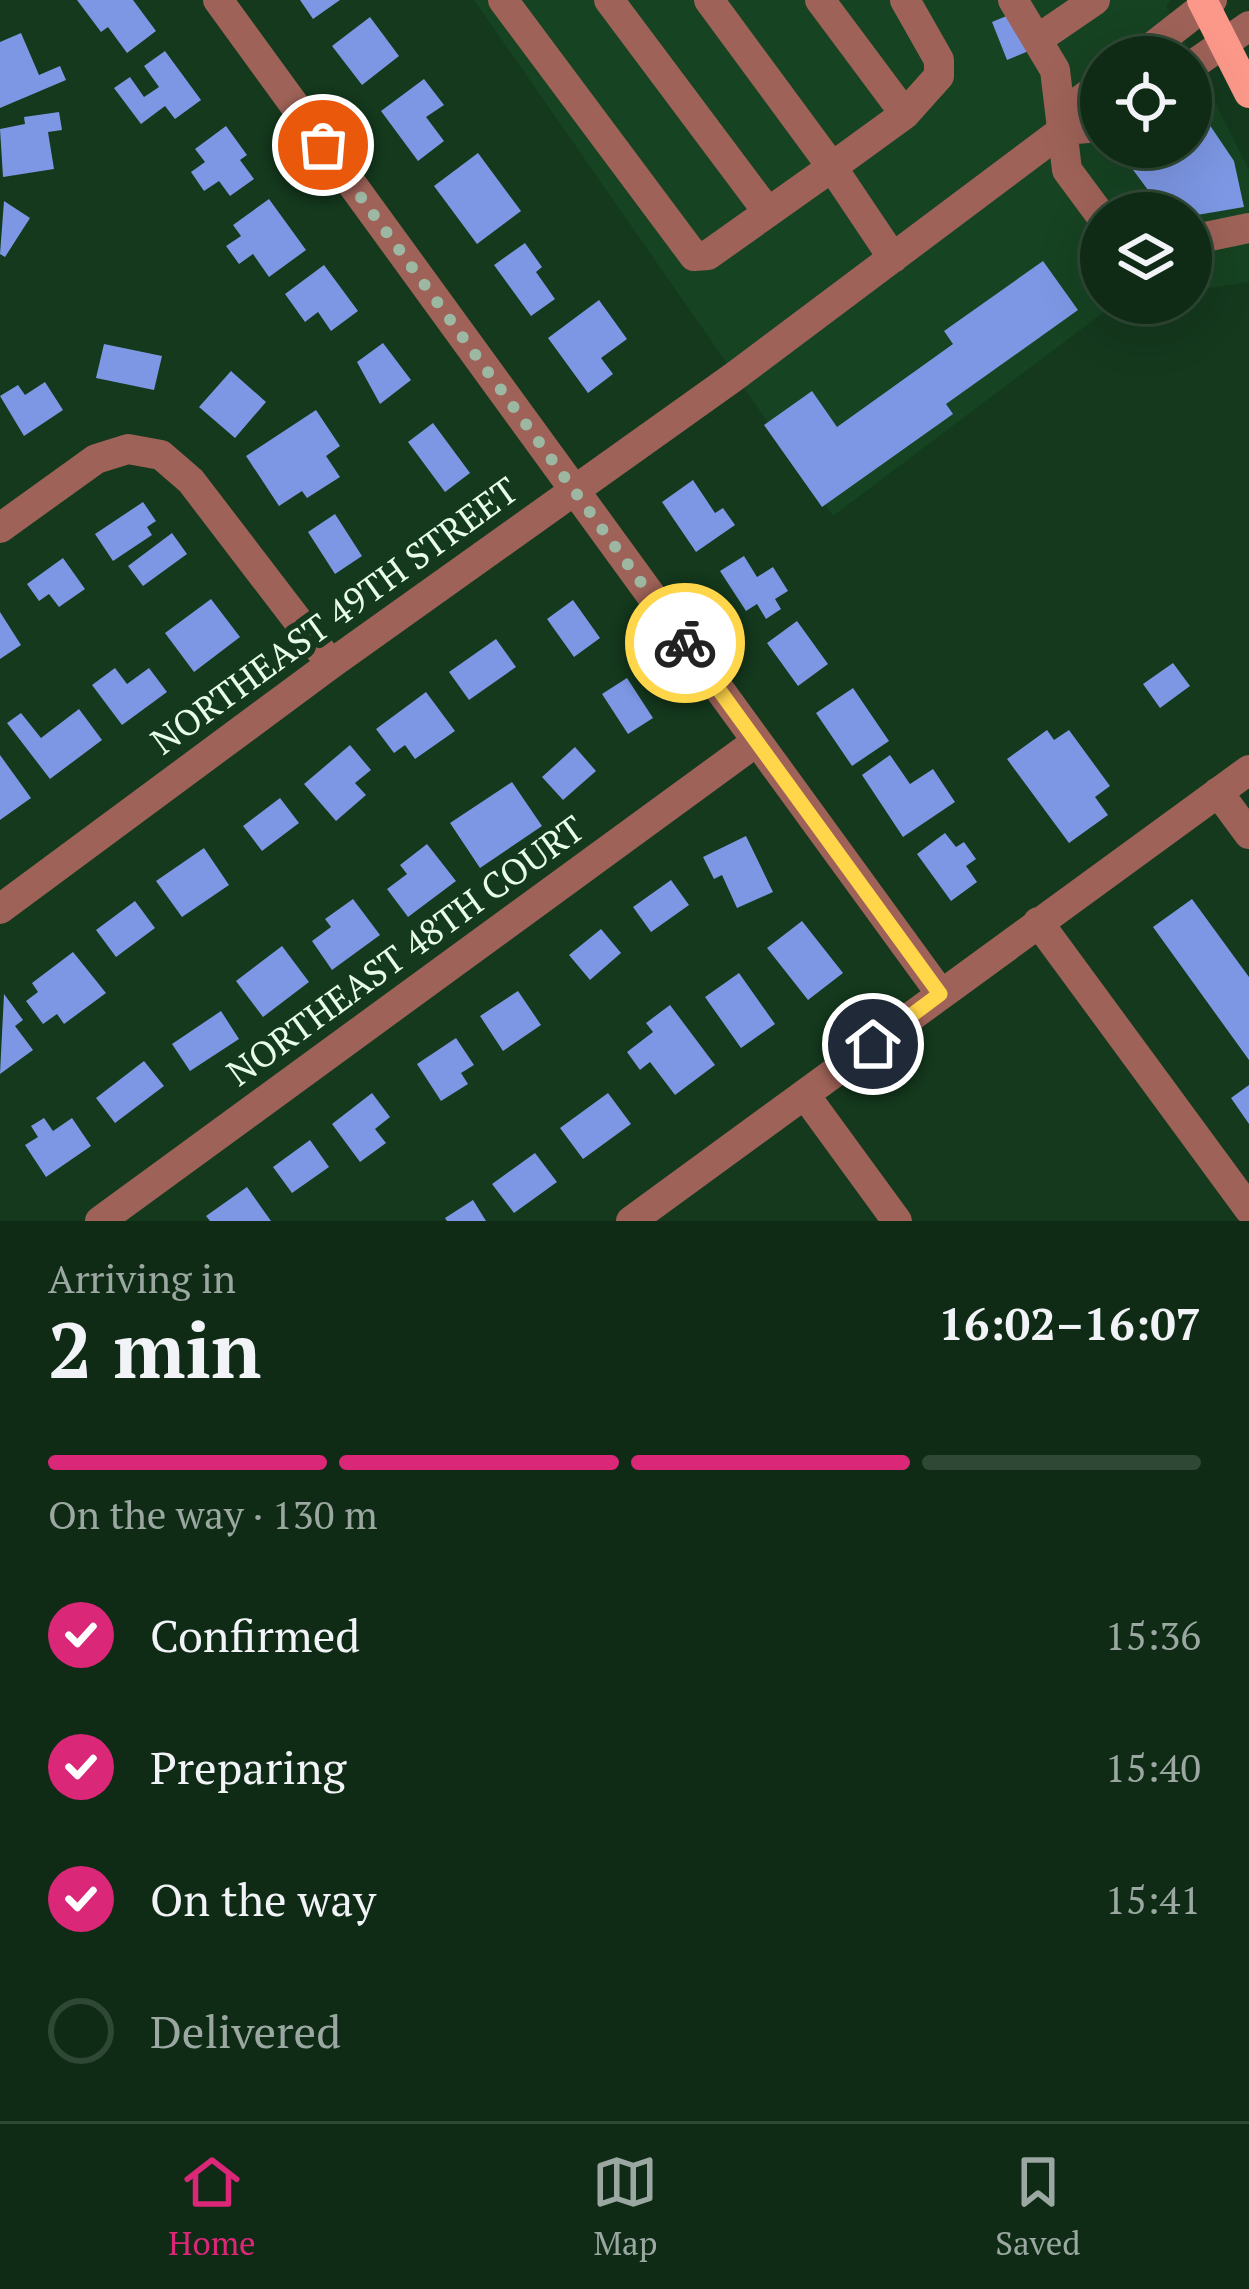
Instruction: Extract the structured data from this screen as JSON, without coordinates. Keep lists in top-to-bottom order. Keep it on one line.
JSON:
{"streets":{"street":["NORTHEAST 49TH STREET","NORTHEAST 48TH COURT"]},"page":{"heading":["2 min","Arriving in","16:02–16:07"],"bar":"On the way · 130 m","list":[["Confirmed","15:36"],["Preparing","15:40"],["On the way","15:41"],"Delivered"],"tabs":["Home","Map","Saved"]}}
